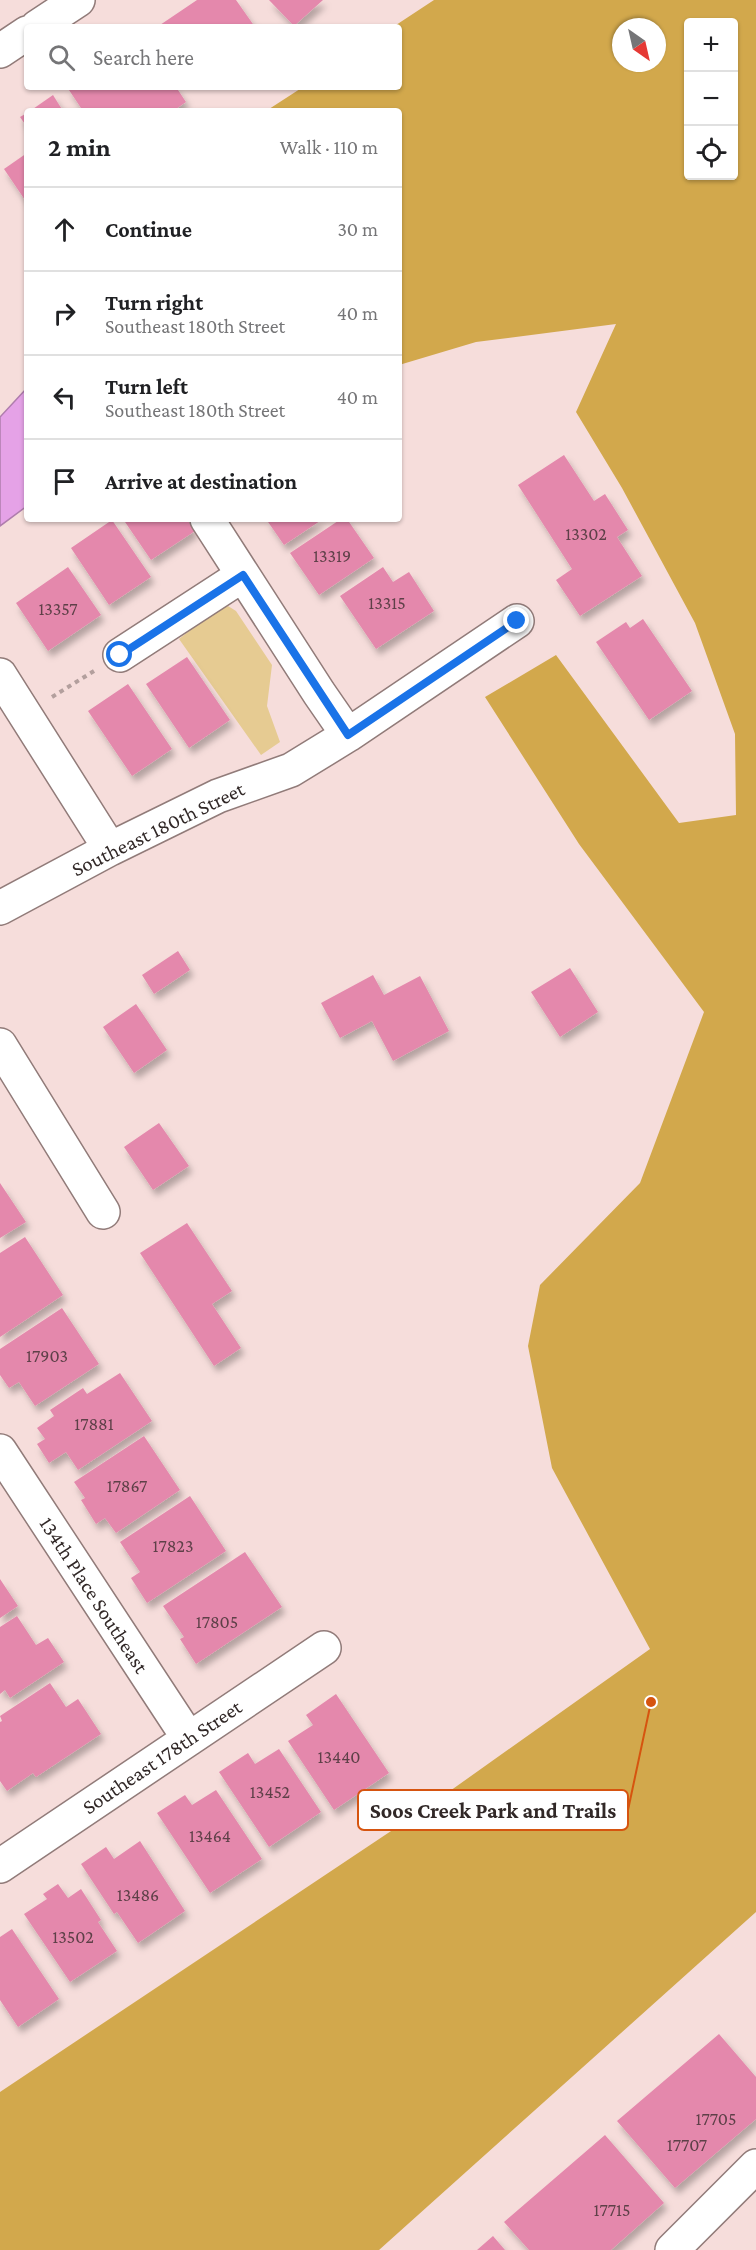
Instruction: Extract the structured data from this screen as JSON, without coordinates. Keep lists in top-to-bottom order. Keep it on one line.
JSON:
{"streets":{"street":["Southeast 180th Street","134th Place Southeast","Southeast 178th Street"]},"crossings":[["134th Place Southeast","Southeast 178th Street"]],"places":["Soos Creek Park and Trails"],"house_numbers":["13302","13319","13315","13357","17903","17881","17867","17823","17805","13440","13452","13464","13486","13502","17705","17707","17715"],"north":"bottom right","page":{"map_buttons":["+","−"],"search":"Search here","heading":["2 min","Walk · 110 m"],"list":[["Continue","30 m"],["Turn right","Southeast 180th Street","40 m"],["Turn left","Southeast 180th Street","40 m"],"Arrive at destination"]}}
